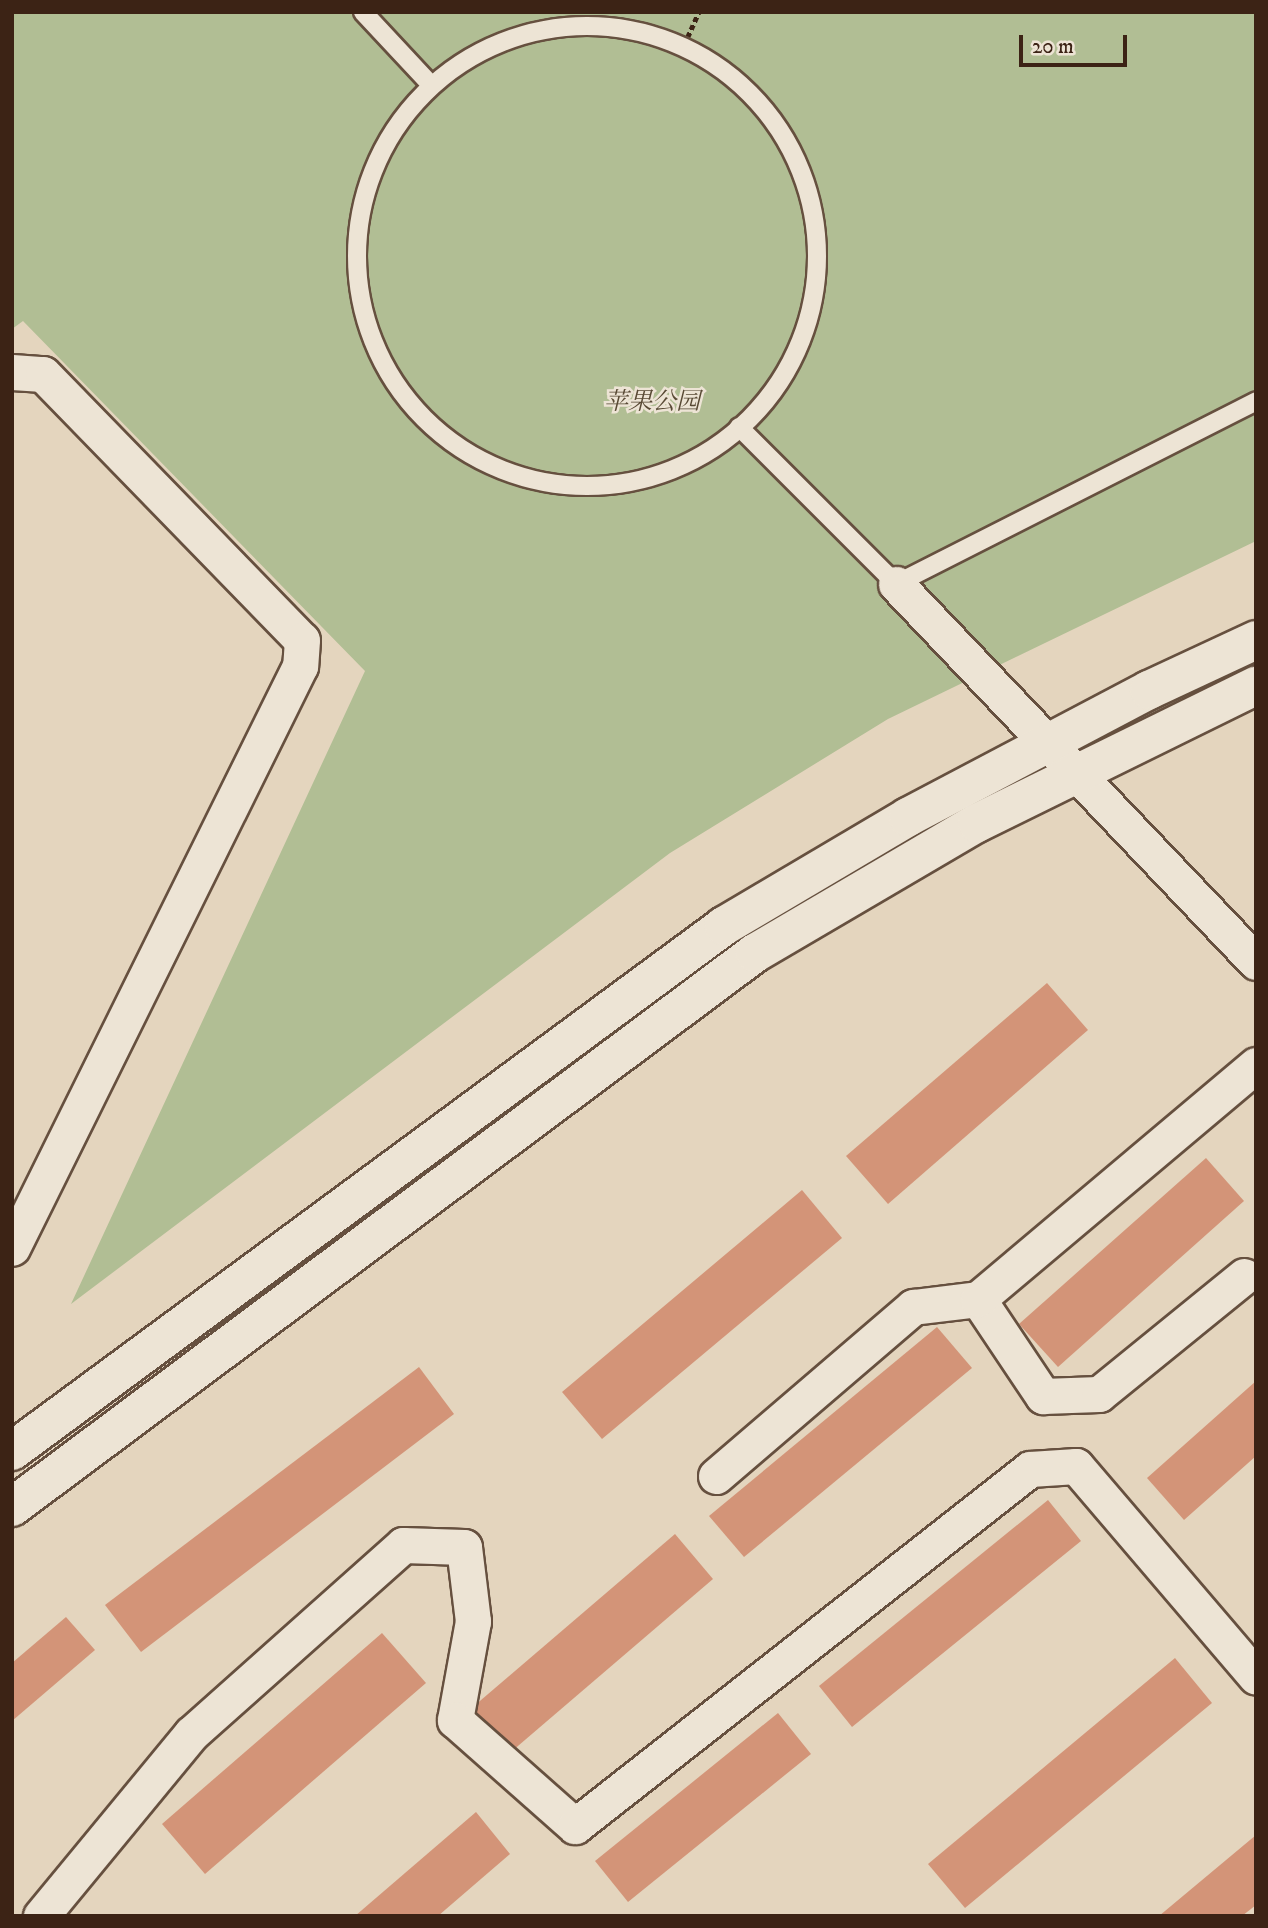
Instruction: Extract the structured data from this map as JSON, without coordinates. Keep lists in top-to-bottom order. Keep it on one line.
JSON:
{"parks":["苹果公园"],"scale_bar":"20 m"}
